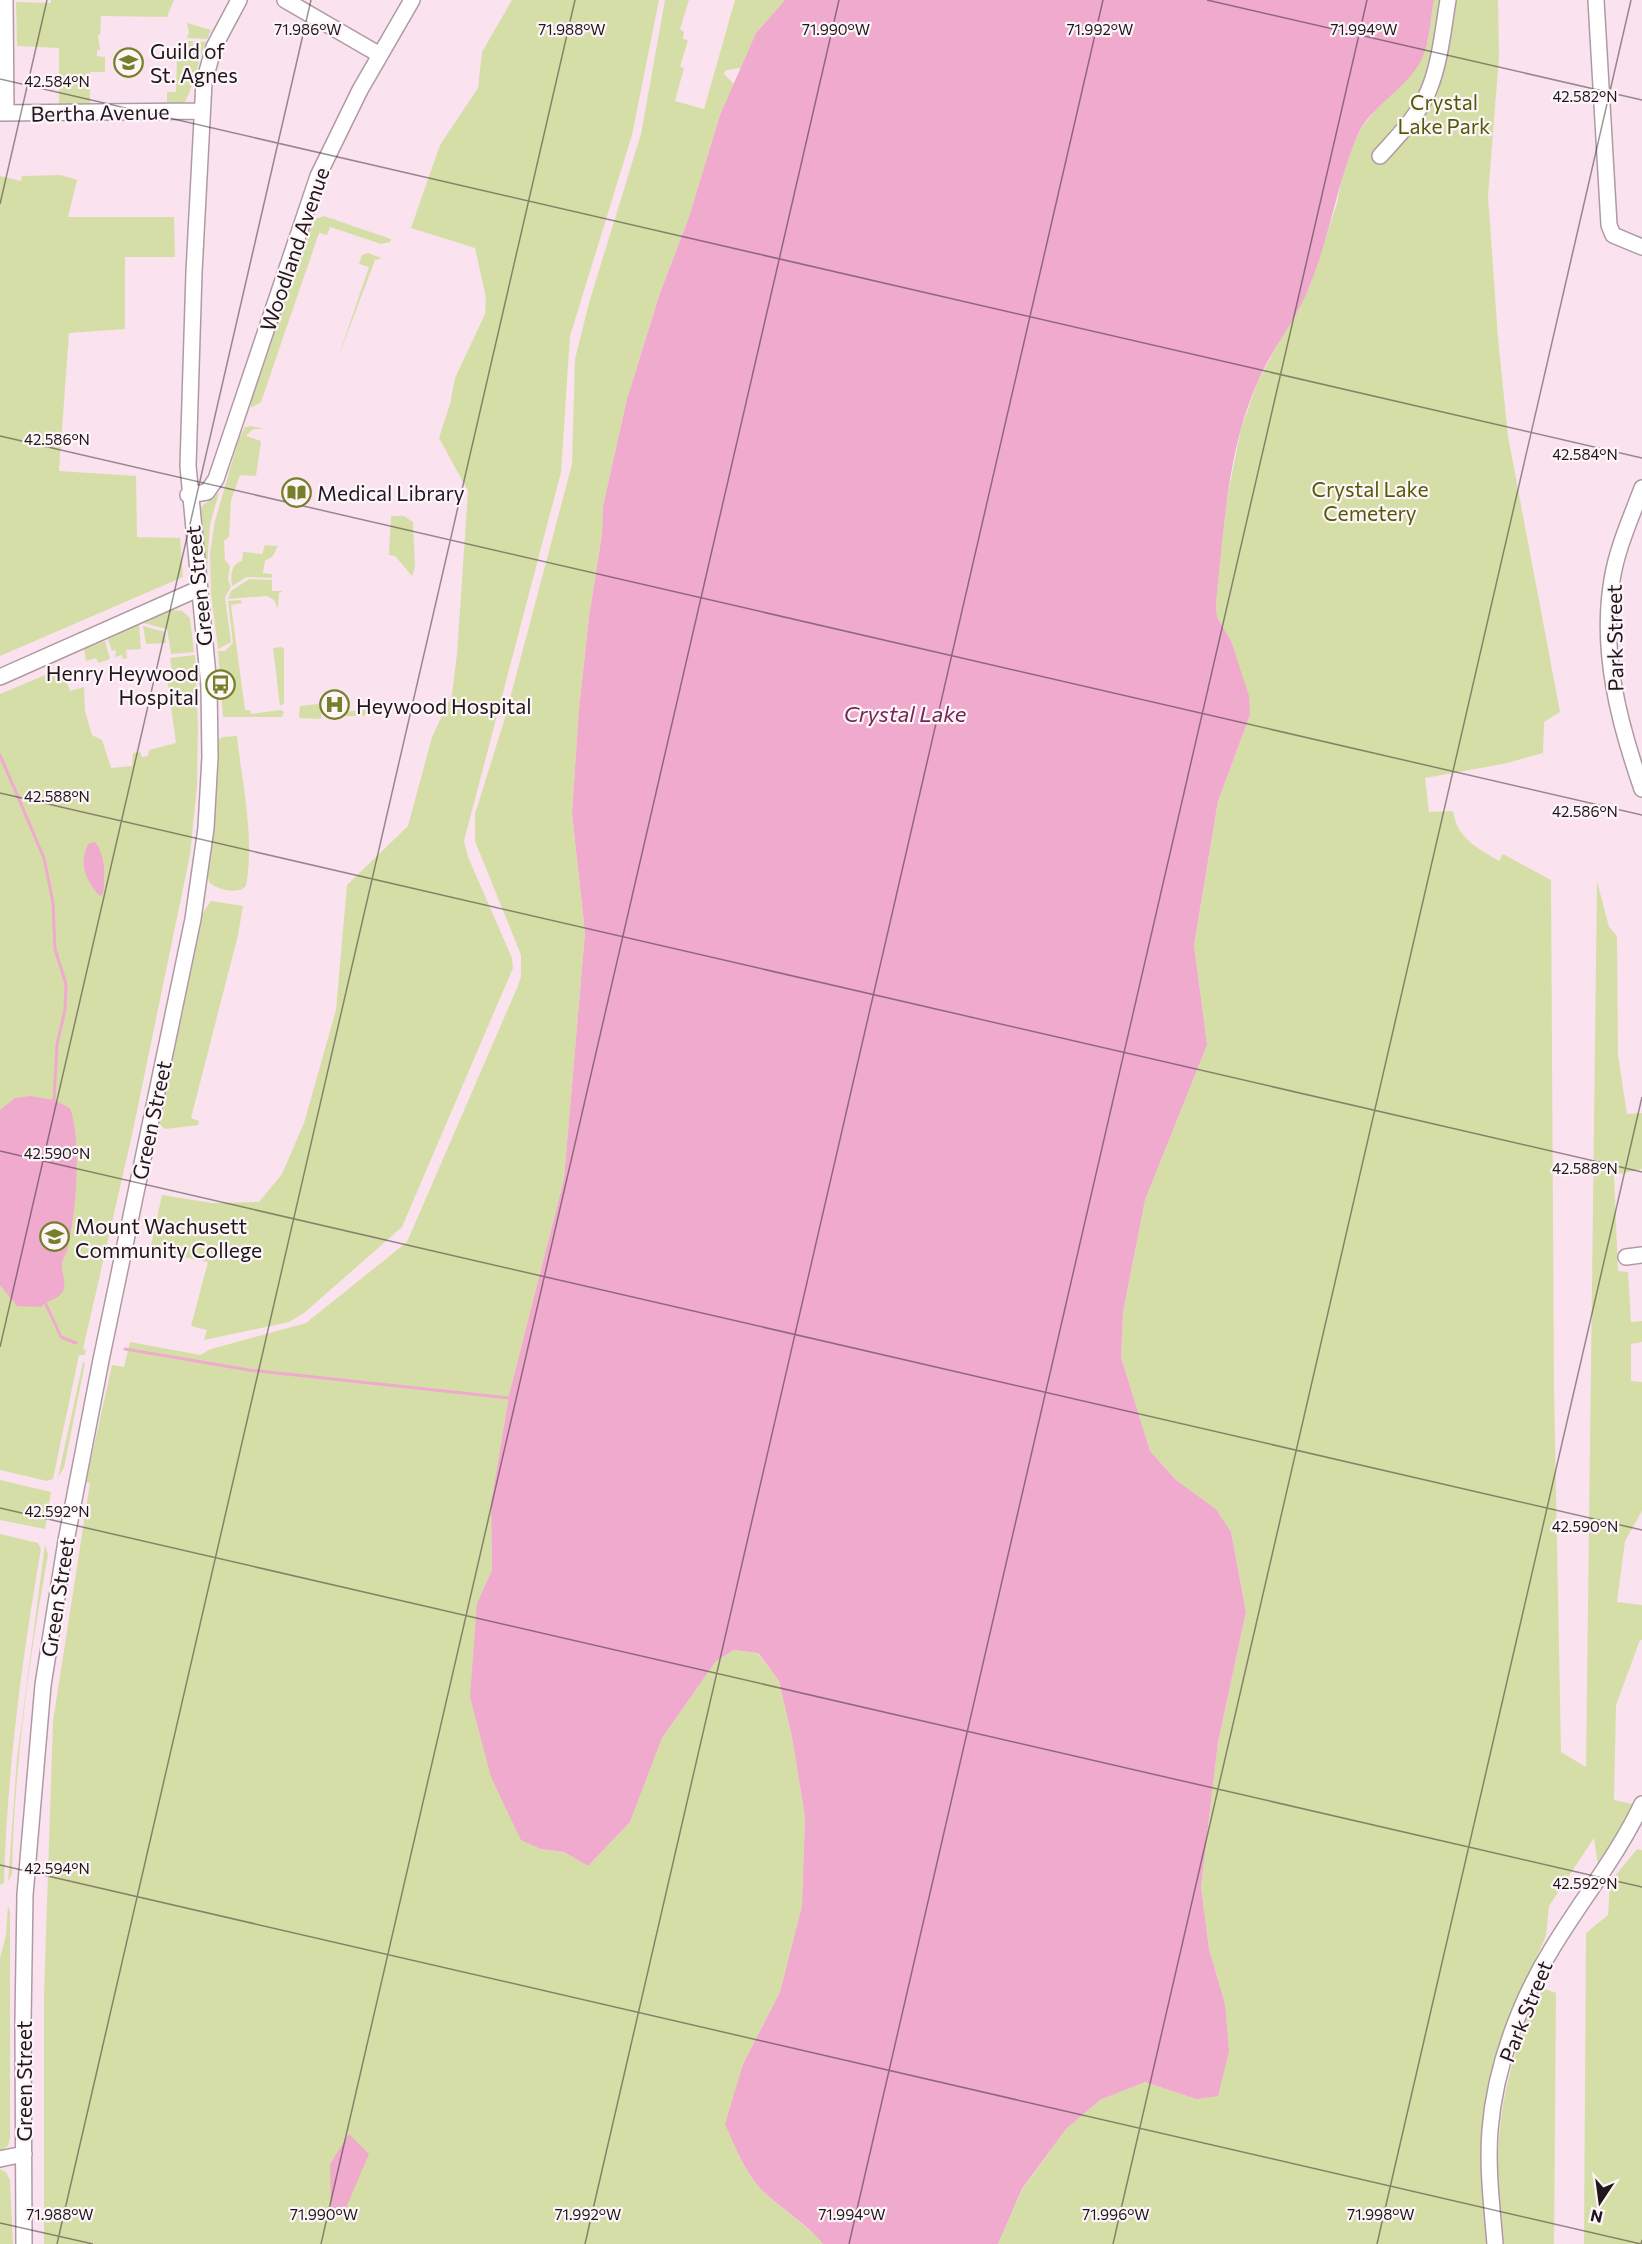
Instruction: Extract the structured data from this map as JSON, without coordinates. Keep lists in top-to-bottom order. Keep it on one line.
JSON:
{"streets":{"street":["Bertha Avenue","Woodland Avenue","Green Street","Park Street"]},"crossings":[["Bertha Avenue","Green Street"],["Woodland Avenue","Green Street"]],"water":["Crystal Lake"],"parks":["Crystal Lake Park","Crystal Lake Cemetery"],"places":{"school or university":["Guild of St. Agnes","Mount Wachusett Community College"],"library":["Medical Library"],"bus stop":["Henry Heywood Hospital"],"hospital":["Heywood Hospital"]},"north":"bottom","coordinates":["71.986°W","71.988°W","71.990°W","71.992°W","71.994°W","42.584°N","42.582°N","42.586°N","42.588°N","42.590°N","42.592°N","42.594°N","71.996°W","71.998°W"]}
